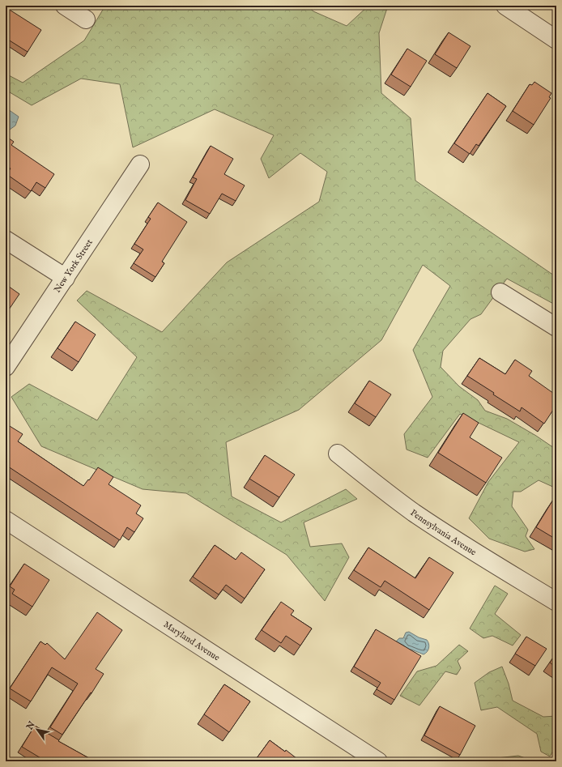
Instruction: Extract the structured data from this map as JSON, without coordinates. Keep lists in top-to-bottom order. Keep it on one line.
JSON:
{"streets":{"street":["New York Street","Pennsylvania Avenue","Maryland Avenue"]},"north":"top left"}
